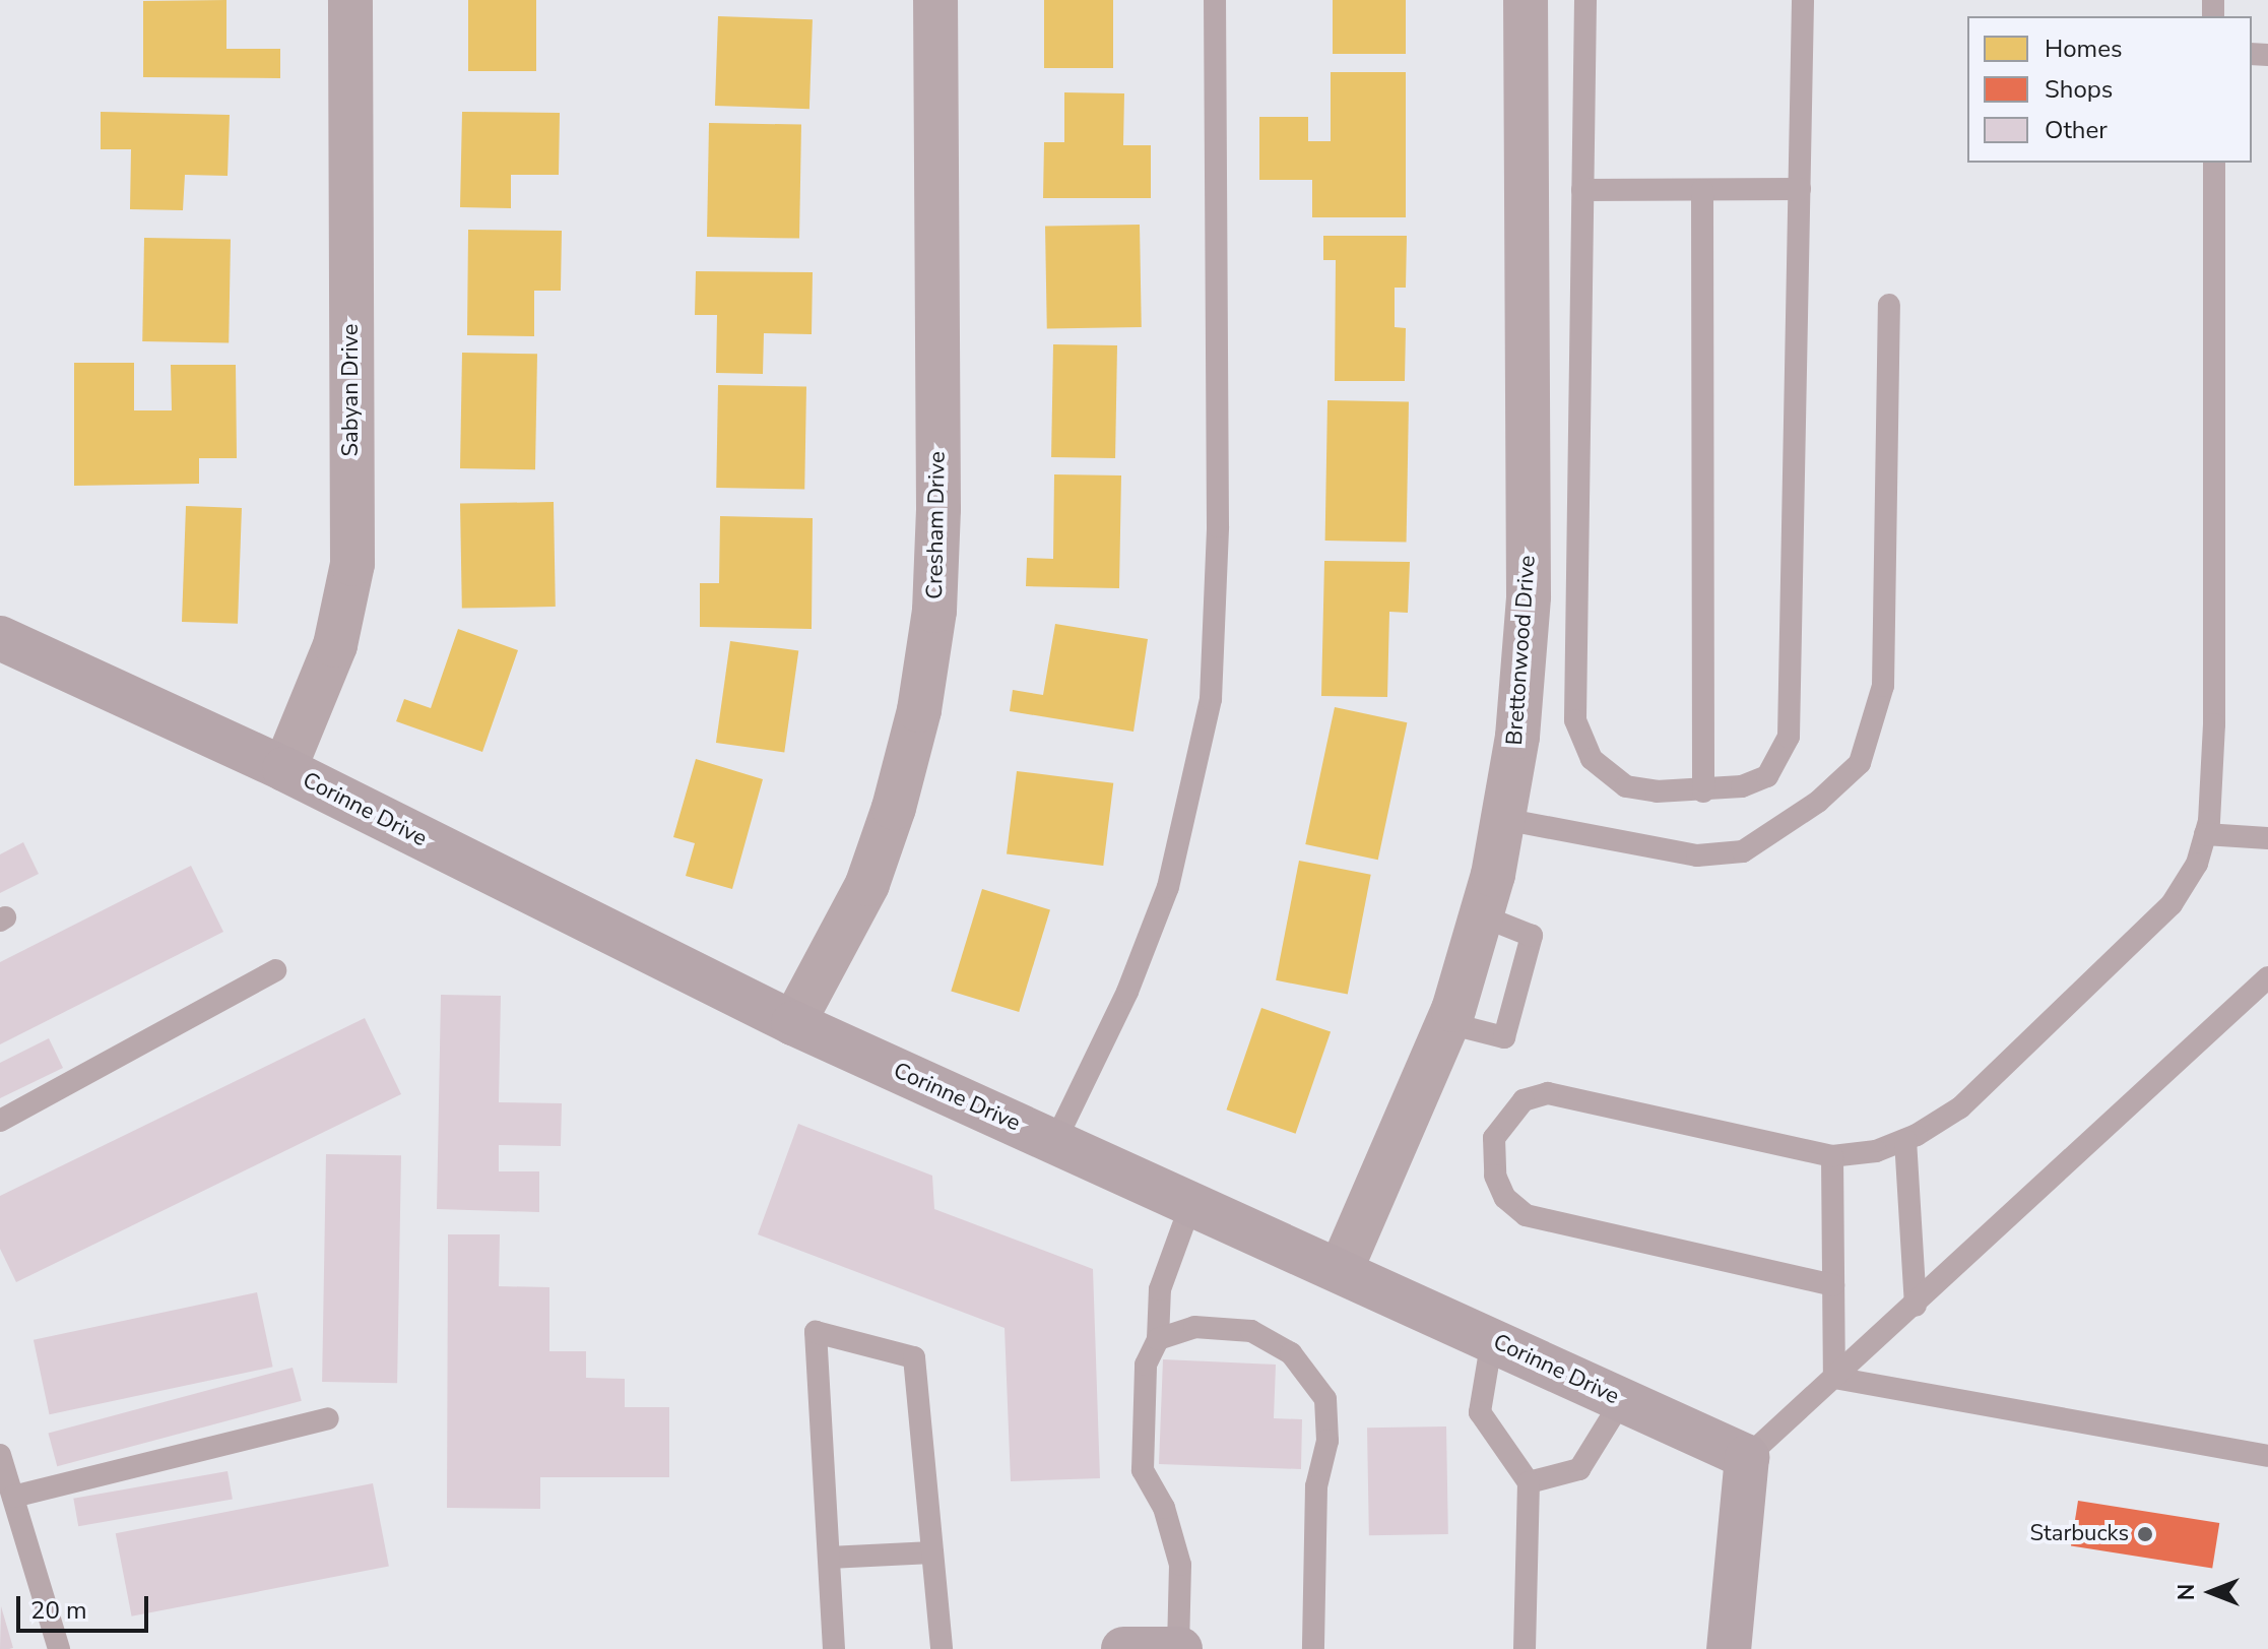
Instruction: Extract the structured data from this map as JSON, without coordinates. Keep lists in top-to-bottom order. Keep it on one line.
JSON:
{"streets":{"street":["Sabyan Drive","Cresham Drive","Brettonwood Drive","Corinne Drive"]},"crossings":[["Sabyan Drive","Corinne Drive"],["Cresham Drive","Corinne Drive"],["Brettonwood Drive","Corinne Drive"]],"places":["Starbucks"],"legend":["Homes","Shops","Other"],"scale_bar":"20 m","north":"left"}
